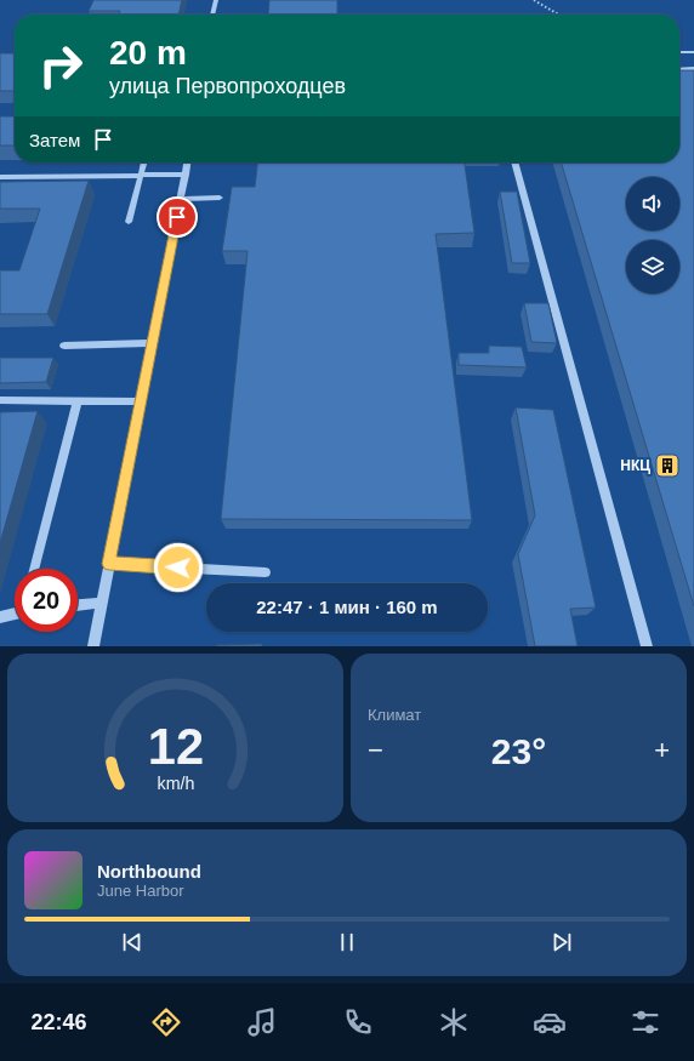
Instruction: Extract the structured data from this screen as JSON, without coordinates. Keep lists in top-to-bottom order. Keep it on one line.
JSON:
{"places":{"building":["НКЦ"]},"page":{"turn":["20 m","улица Первопроходцев"],"then":"Затем","limit":"20","trip":"22:47 · 1 мин · 160 m","tile":"Климат","heat":["−","23°","+"],"song":["Northbound","June Harbor"],"tabs":"22:46","gauge":["12","km/h"]}}
